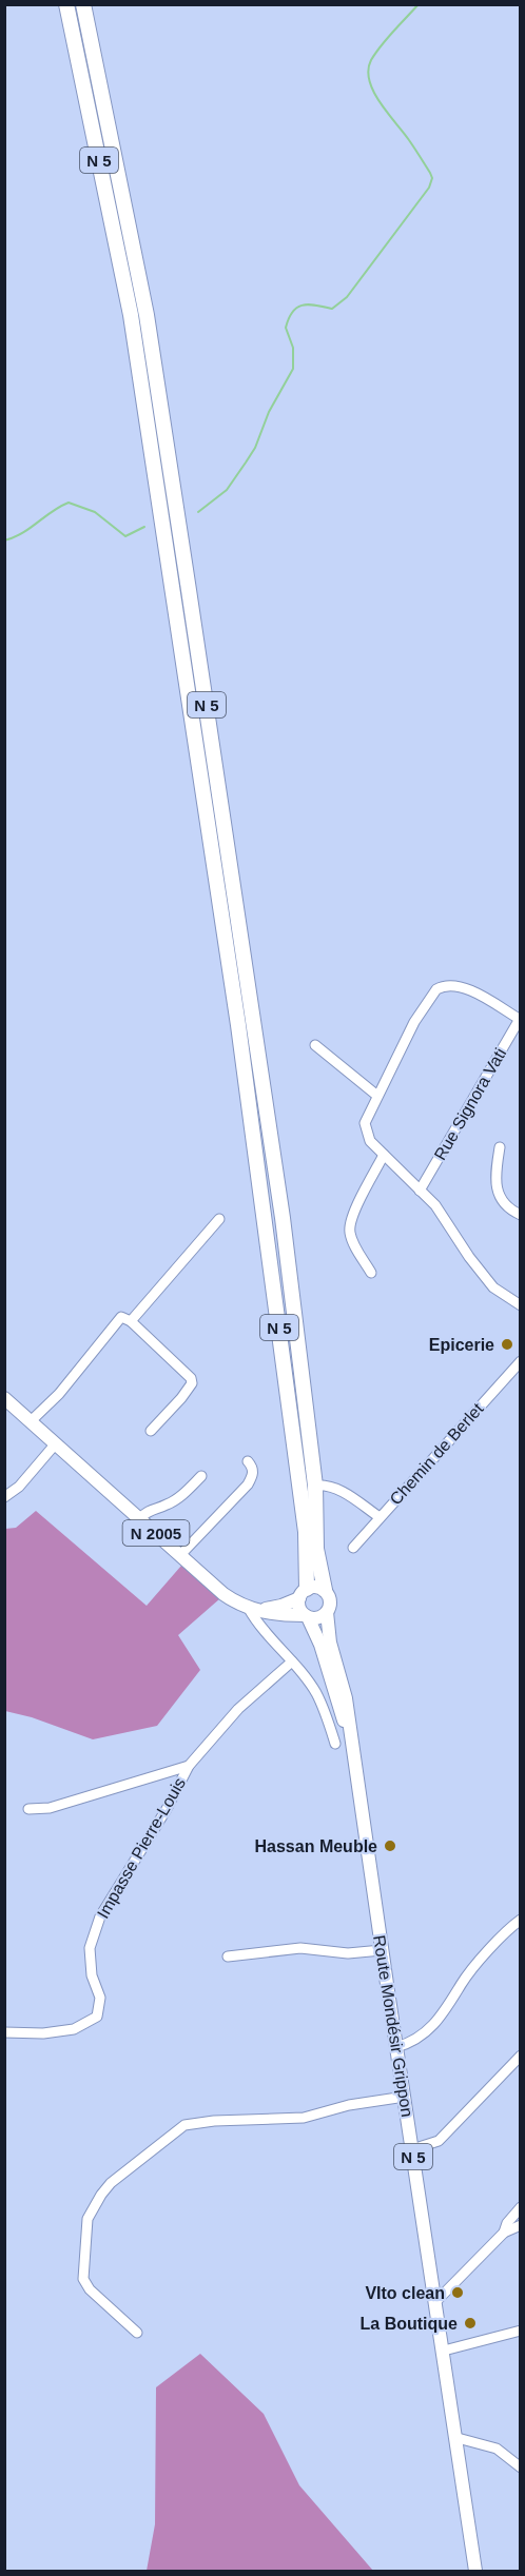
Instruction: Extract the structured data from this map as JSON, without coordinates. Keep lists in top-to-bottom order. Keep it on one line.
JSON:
{"streets":{"highway":["N 5"],"main road":["N 2005","Route Mondésir Grippon"],"street":["Rue Signora Vati","Chemin de Berlet","Impasse Pierre-Louis"]},"crossings":[["N 5","N 2005"],["N 5","Route Mondésir Grippon"],["N 2005","Route Mondésir Grippon"]],"places":["Epicerie","Hassan Meuble","VIto clean","La Boutique"]}
